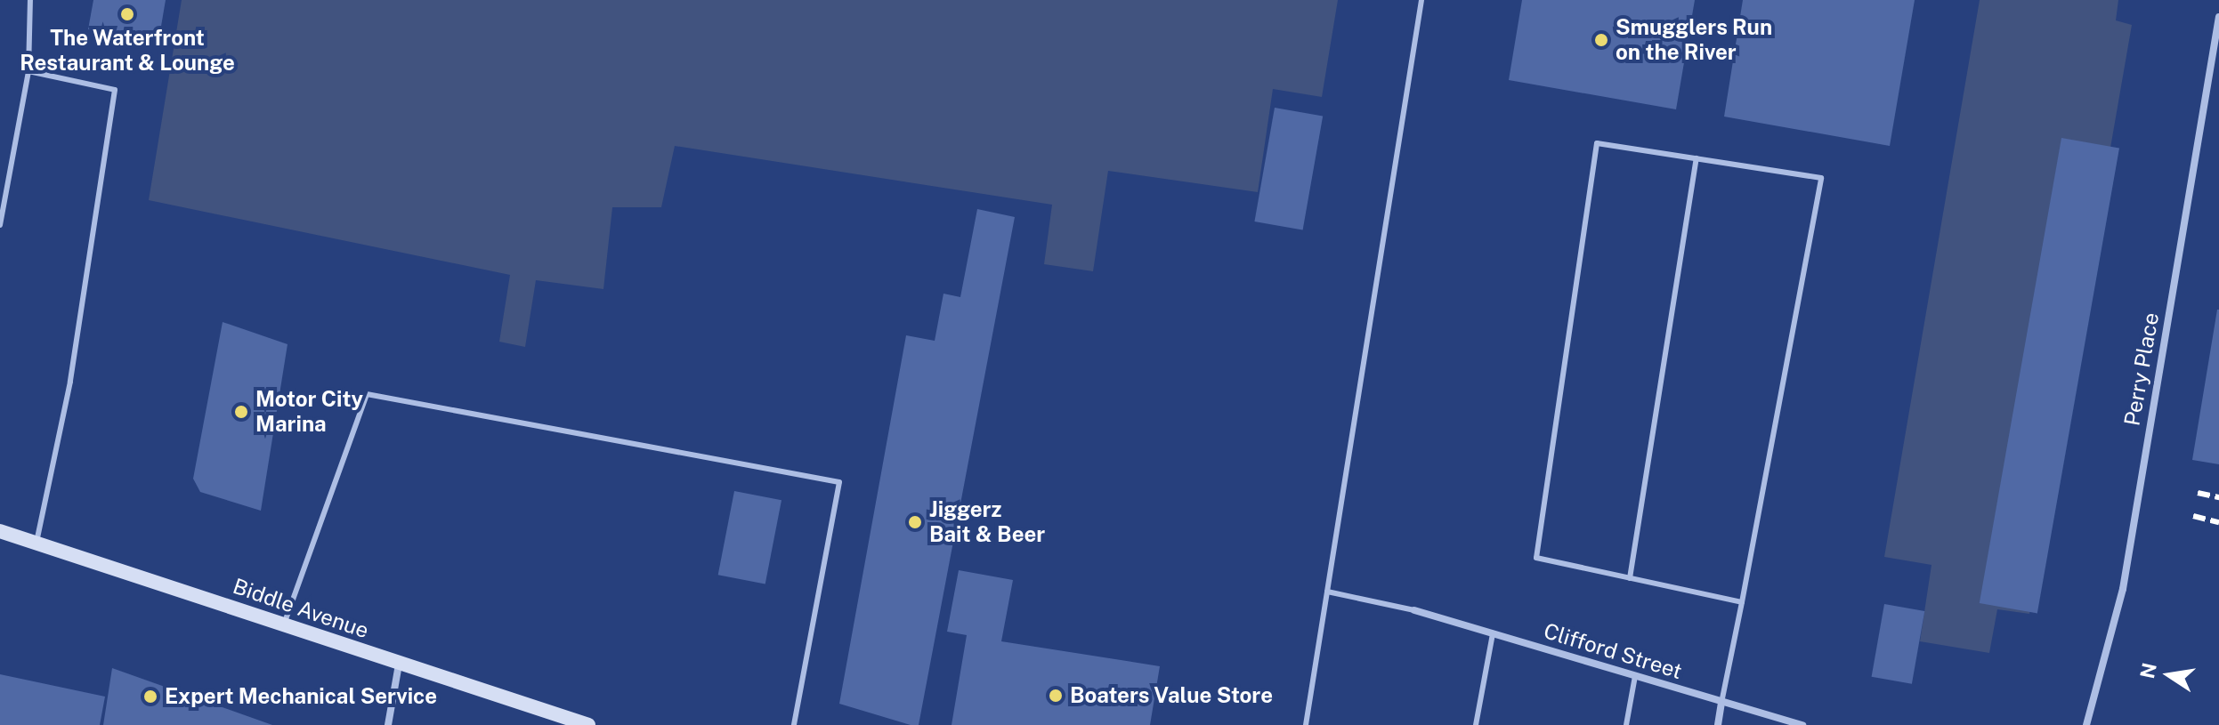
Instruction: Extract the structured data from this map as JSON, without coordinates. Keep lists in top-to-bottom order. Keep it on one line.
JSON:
{"streets":{"main road":["Biddle Avenue"],"street":["Perry Place","Clifford Street"]},"places":["The Waterfront Restaurant & Lounge","Smugglers Run on the River","Motor City Marina","Jiggerz Bait & Beer","Boaters Value Store","Expert Mechanical Service"],"north":"left"}
